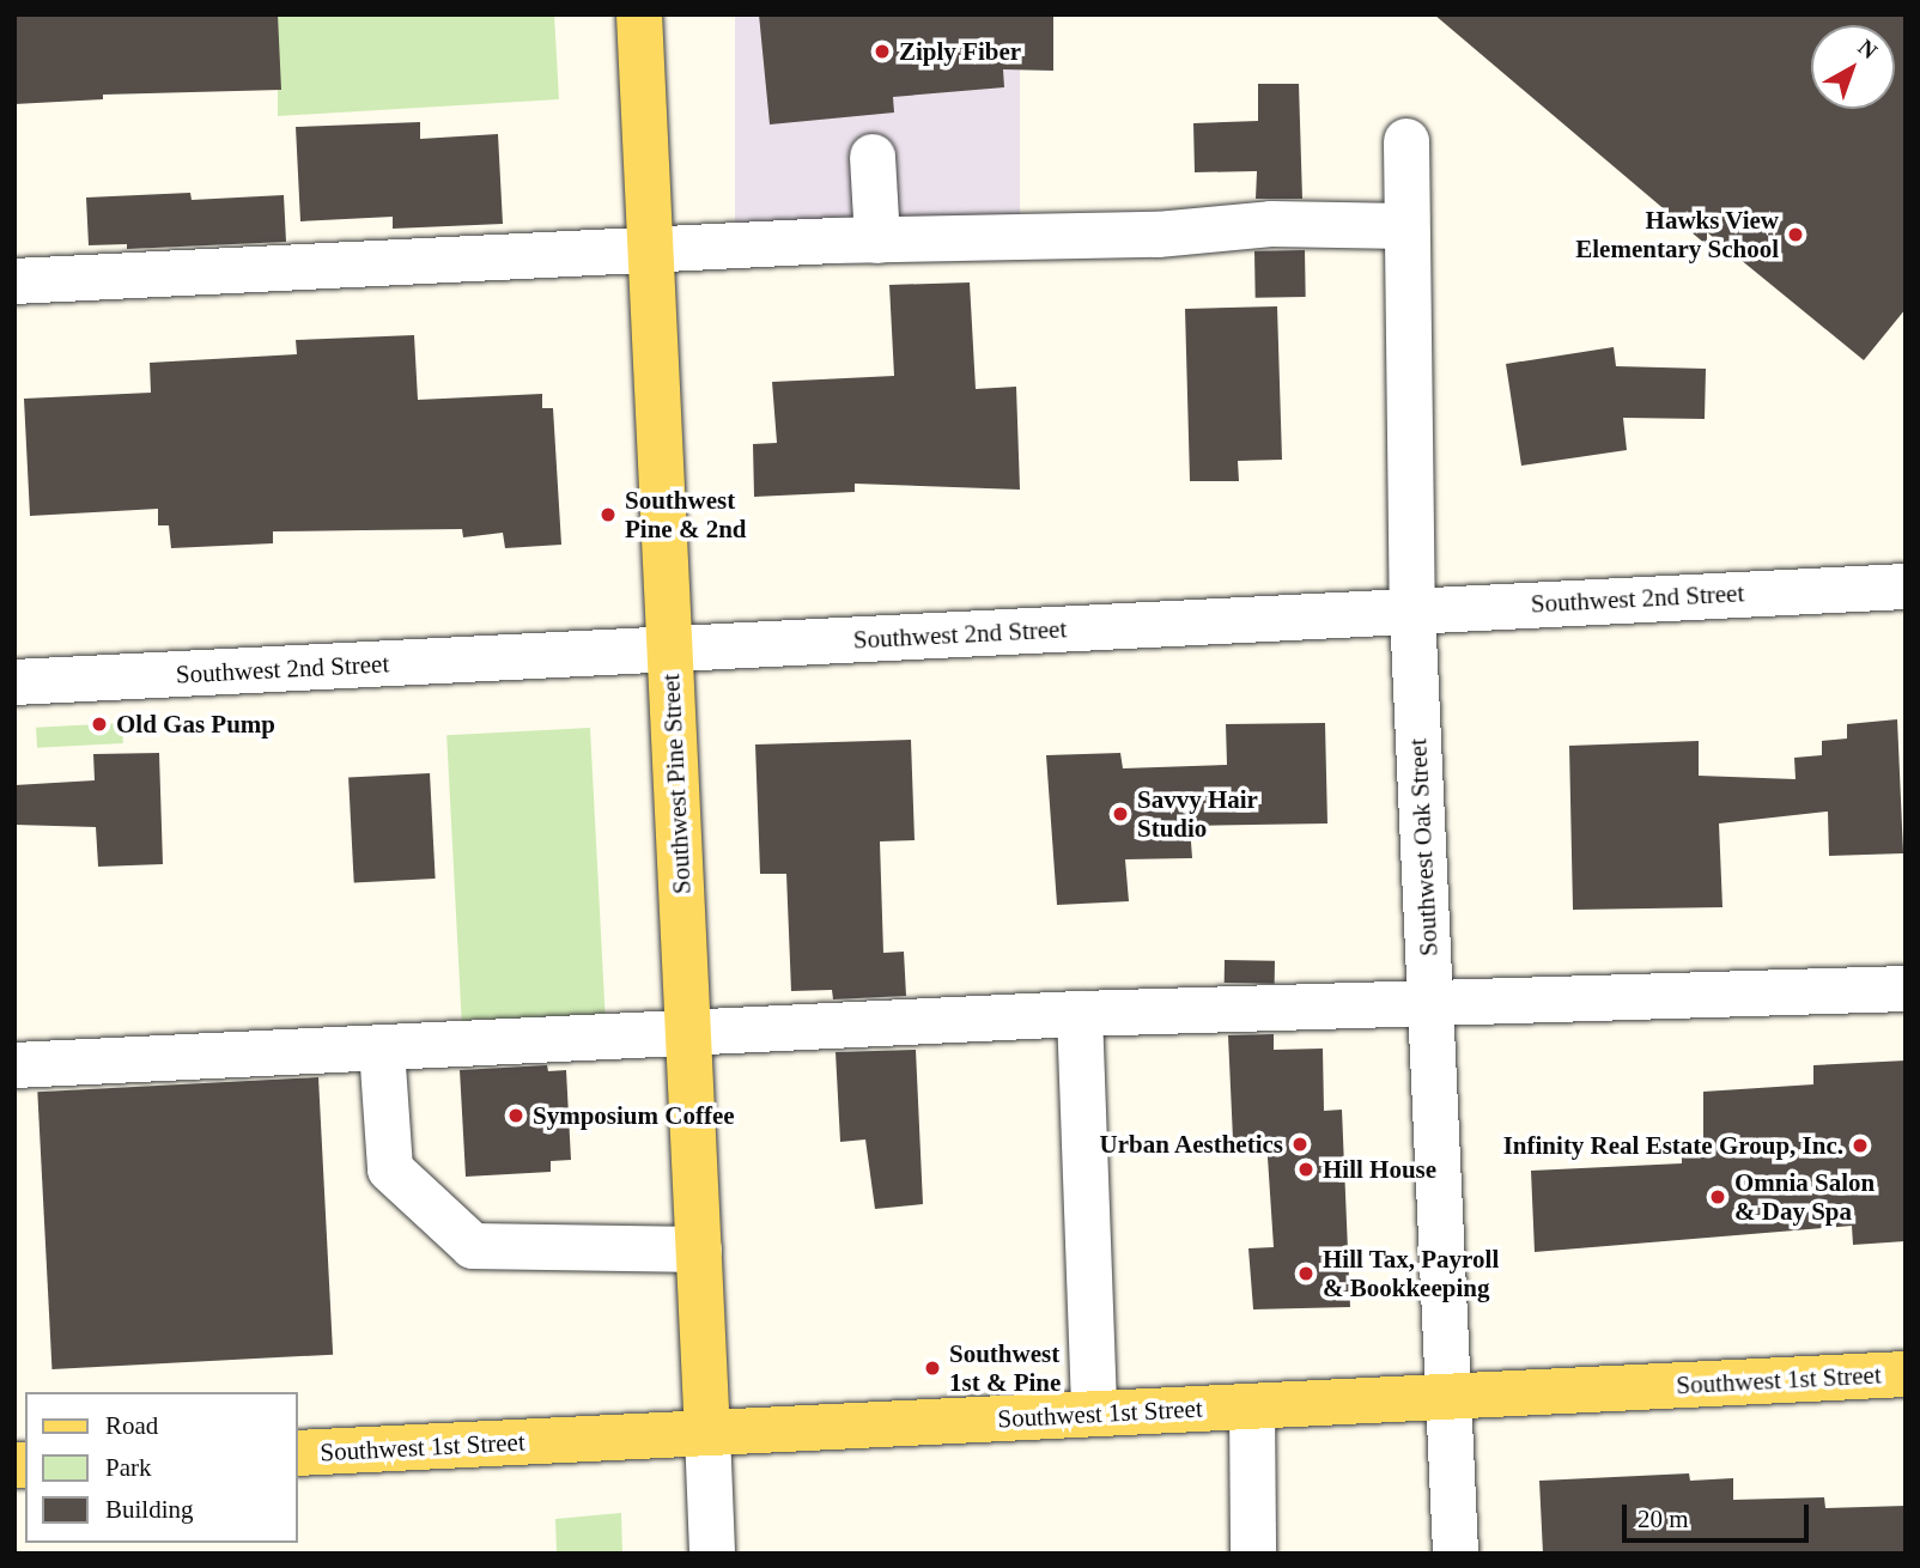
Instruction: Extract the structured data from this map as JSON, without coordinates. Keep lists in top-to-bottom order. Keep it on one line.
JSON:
{"streets":{"main road":["Southwest Pine Street","Southwest 1st Street"],"street":["Southwest 2nd Street","Southwest Oak Street"]},"crossings":[["Southwest 2nd Street","Southwest Pine Street"],["Southwest 2nd Street","Southwest Oak Street"],["Southwest Pine Street","Southwest 1st Street"],["Southwest Oak Street","Southwest 1st Street"]],"places":["Ziply Fiber","Hawks View Elementary School","Southwest Pine & 2nd","Old Gas Pump","Savvy Hair Studio","Symposium Coffee","Urban Aesthetics","Infinity Real Estate Group, Inc.","Hill House","Omnia Salon & Day Spa","Hill Tax, Payroll & Bookkeeping","Southwest 1st & Pine"],"legend":["Road","Park","Building"],"scale_bar":"20 m","north":"top right"}
